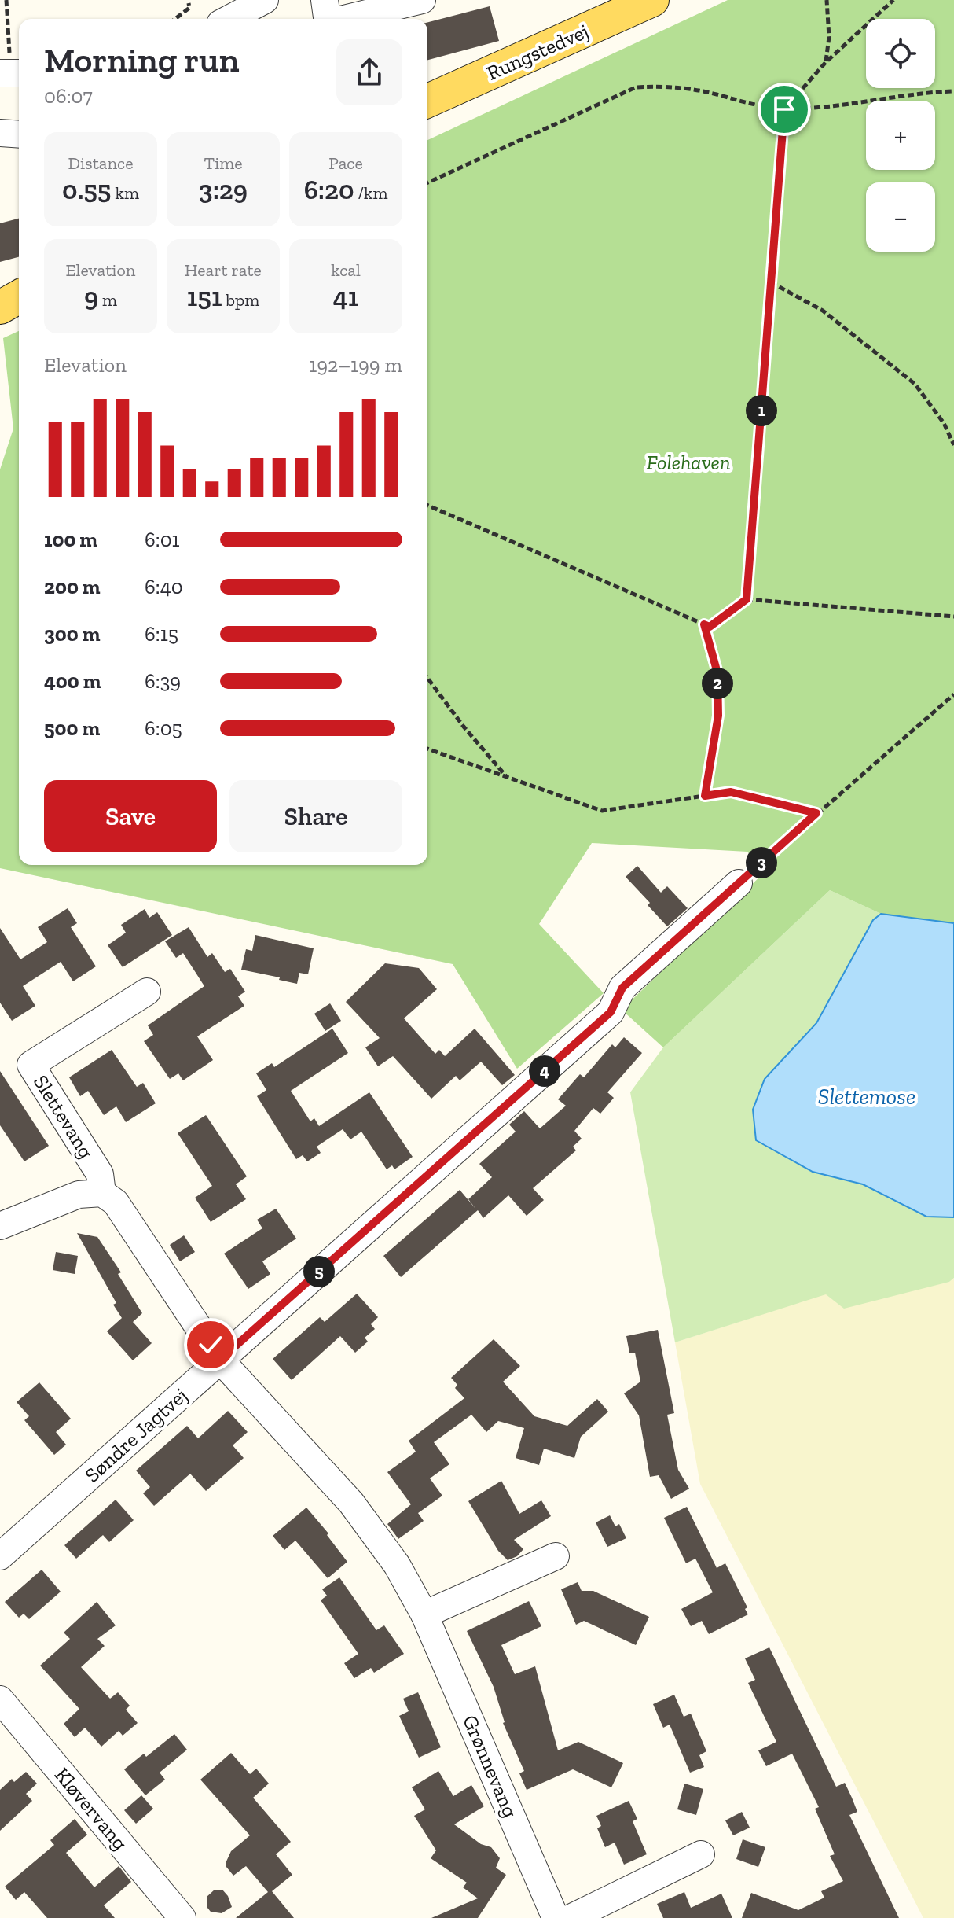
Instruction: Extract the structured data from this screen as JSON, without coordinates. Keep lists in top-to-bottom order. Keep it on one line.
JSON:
{"streets":{"main road":["Rungstedvej"],"street":["Slettevang","Søndre Jagtvej","Grønnevang","Kløvervang"]},"crossings":[["Slettevang","Søndre Jagtvej"],["Slettevang","Grønnevang"],["Søndre Jagtvej","Grønnevang"]],"water":["Slettemose"],"parks":["Folehaven"],"page":{"map_buttons":["+","−"],"heading":["Morning run","06:07"],"stats":[["Distance","0.55 km"],["Time","3:29"],["Pace","6:20 /km"],["Elevation","9 m"],["Heart rate","151 bpm"],["kcal","41"]],"chart":["Elevation","192–199 m"],"pins":["1","2","3","4","5"],"list":[{"name":"100 m","note":"6:01"},{"name":"200 m","note":"6:40"},{"name":"300 m","note":"6:15"},{"name":"400 m","note":"6:39"},{"name":"500 m","note":"6:05"}],"buttons":["Save","Share"]}}
